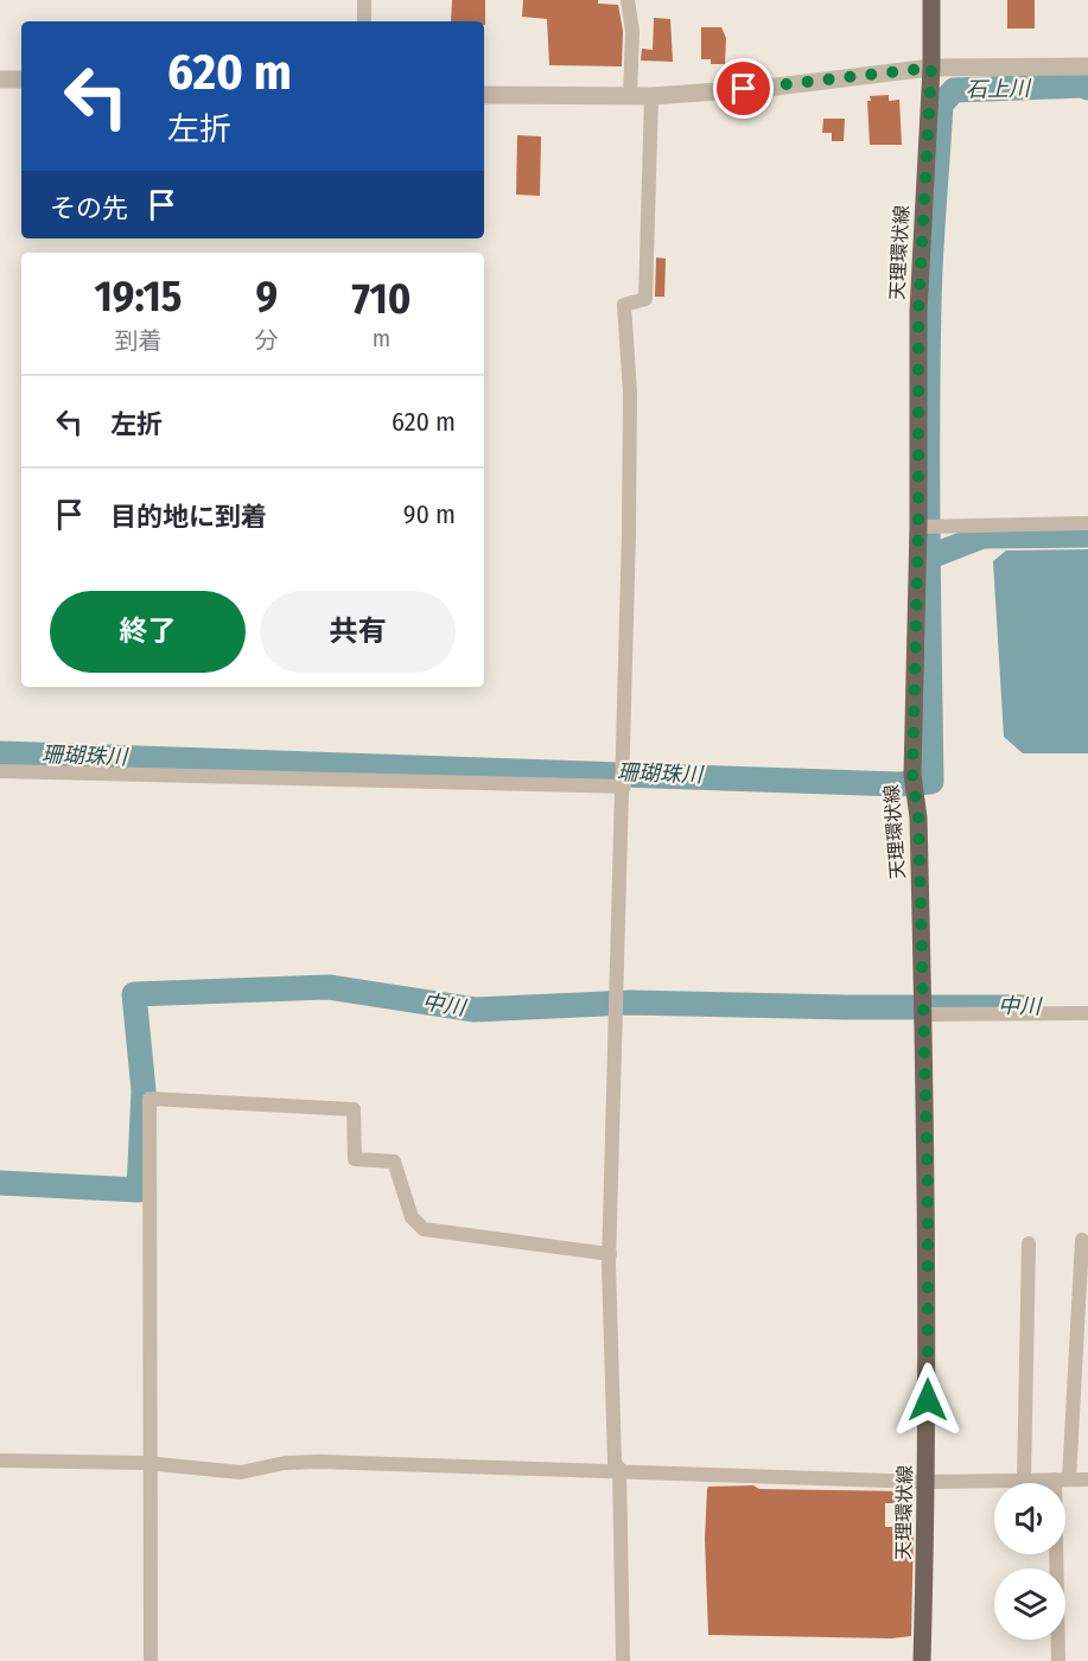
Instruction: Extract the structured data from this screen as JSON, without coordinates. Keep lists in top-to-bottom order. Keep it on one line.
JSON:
{"streets":{"main road":["天理環状線"]},"water":["石上川","珊瑚珠川","中川"],"page":{"turn":["620 m","左折"],"then":"その先","eta":["19:15","到着","9","分","710","m"],"list":[{"name":"左折","value":"620 m"},{"name":"目的地に到着","value":"90 m"}],"buttons":["終了","共有"]}}
